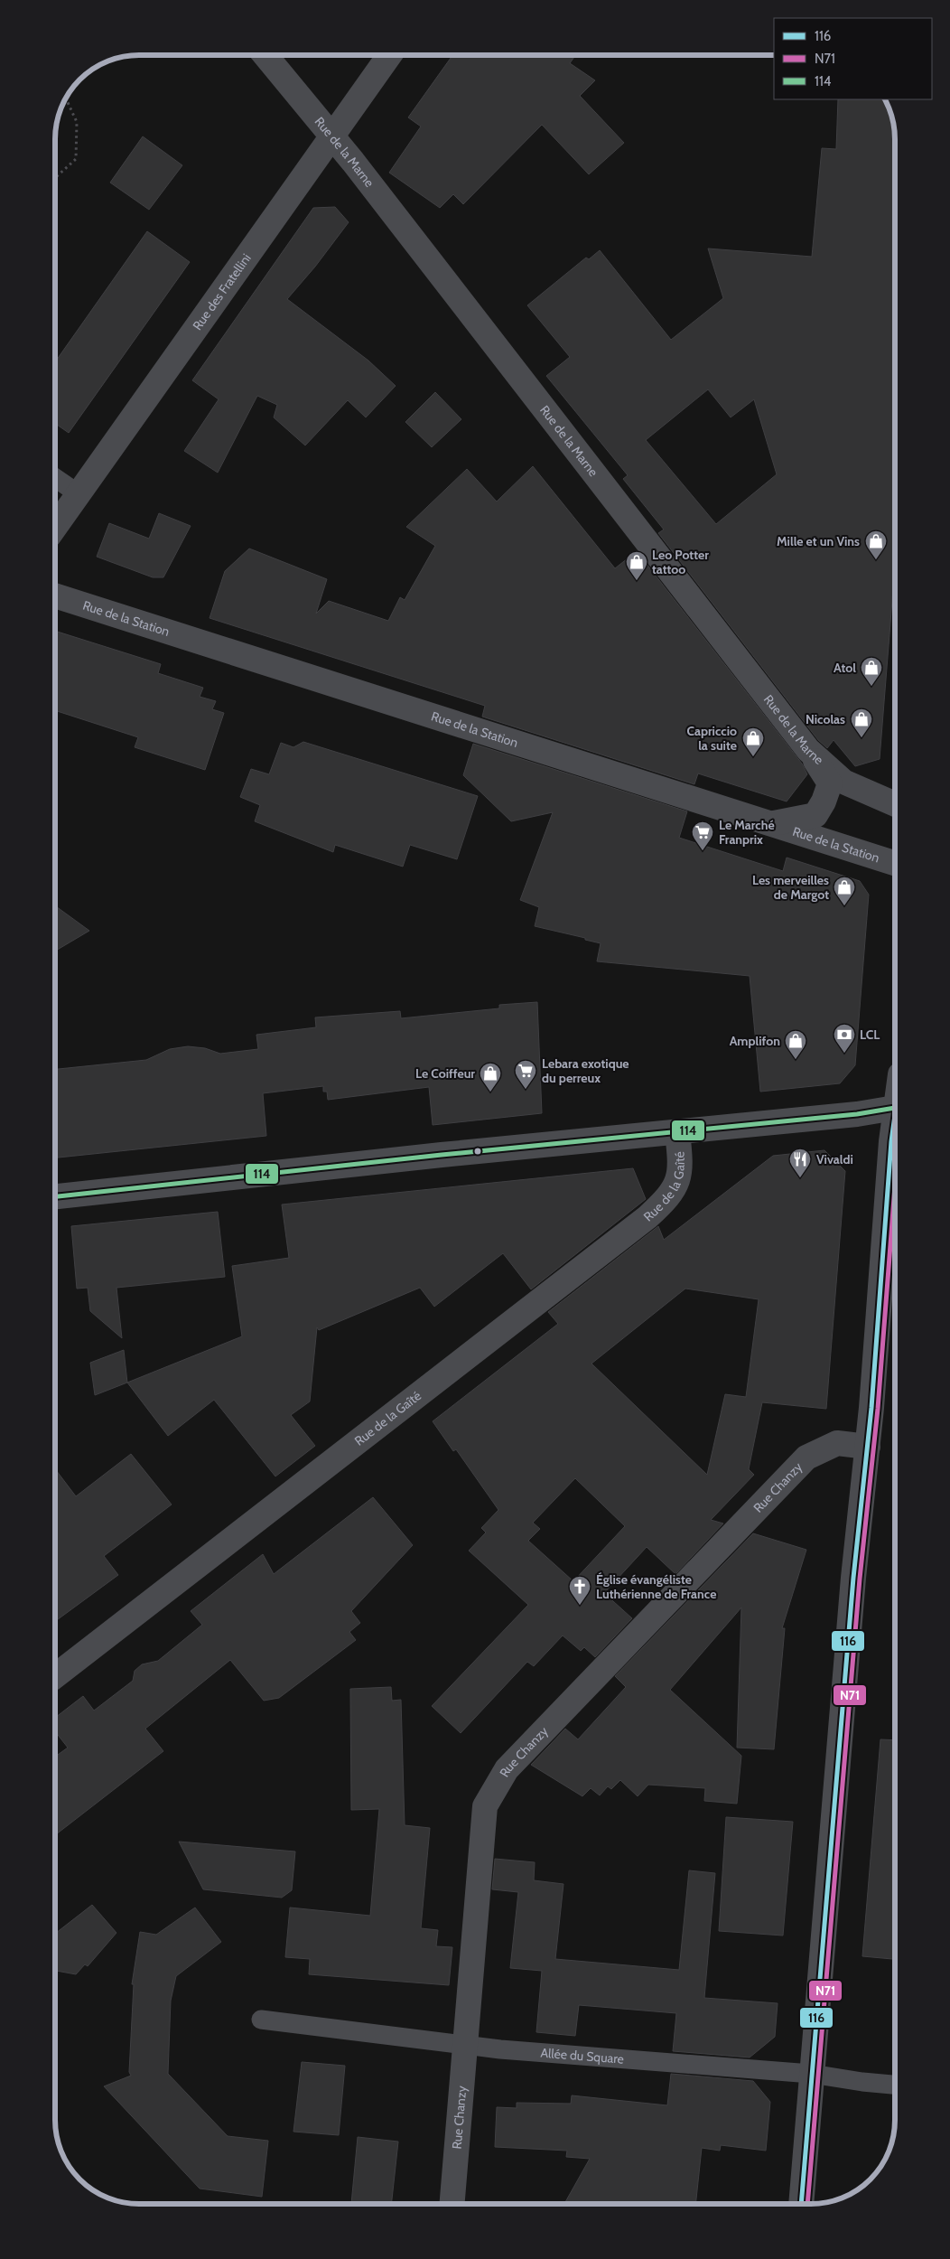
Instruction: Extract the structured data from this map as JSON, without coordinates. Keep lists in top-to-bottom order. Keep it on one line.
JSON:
{"streets":{"street":["Rue de la Marne","Rue des Fratellini","Rue de la Station","Rue de la Gaîté","Rue Chanzy"],"lane":["Allée du Square"]},"crossings":[["Rue de la Marne","Rue des Fratellini"],["Rue Chanzy","Allée du Square"]],"places":{"shop":["Mille et un Vins","Leo Potter tattoo","Atol","Nicolas","Capriccio la suite","Les merveilles de Margot","Amplifon","Le Coiffeur"],"supermarket":["Le Marché Franprix","Lebara exotique du perreux"],"bank":["LCL"],"restaurant":["Vivaldi"],"church":["Église évangéliste Luthérienne de France"]},"lines":["transit line 114","transit line 116","transit line N71"],"legend":["116","N71","114"]}
